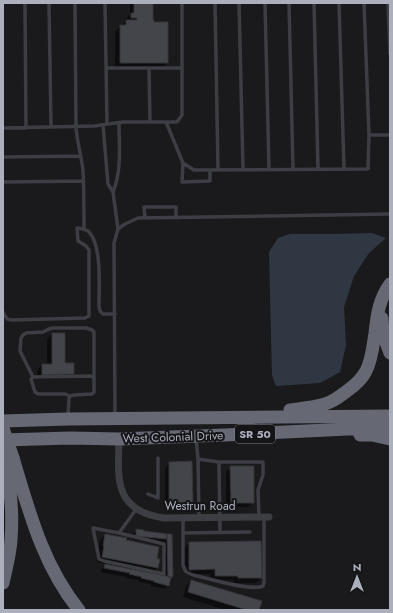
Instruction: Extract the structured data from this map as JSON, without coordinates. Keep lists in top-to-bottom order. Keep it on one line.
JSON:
{"streets":{"highway":["SR 50","West Colonial Drive"],"street":["Westrun Road"]},"crossings":[["West Colonial Drive","Westrun Road"]],"north":"top"}
